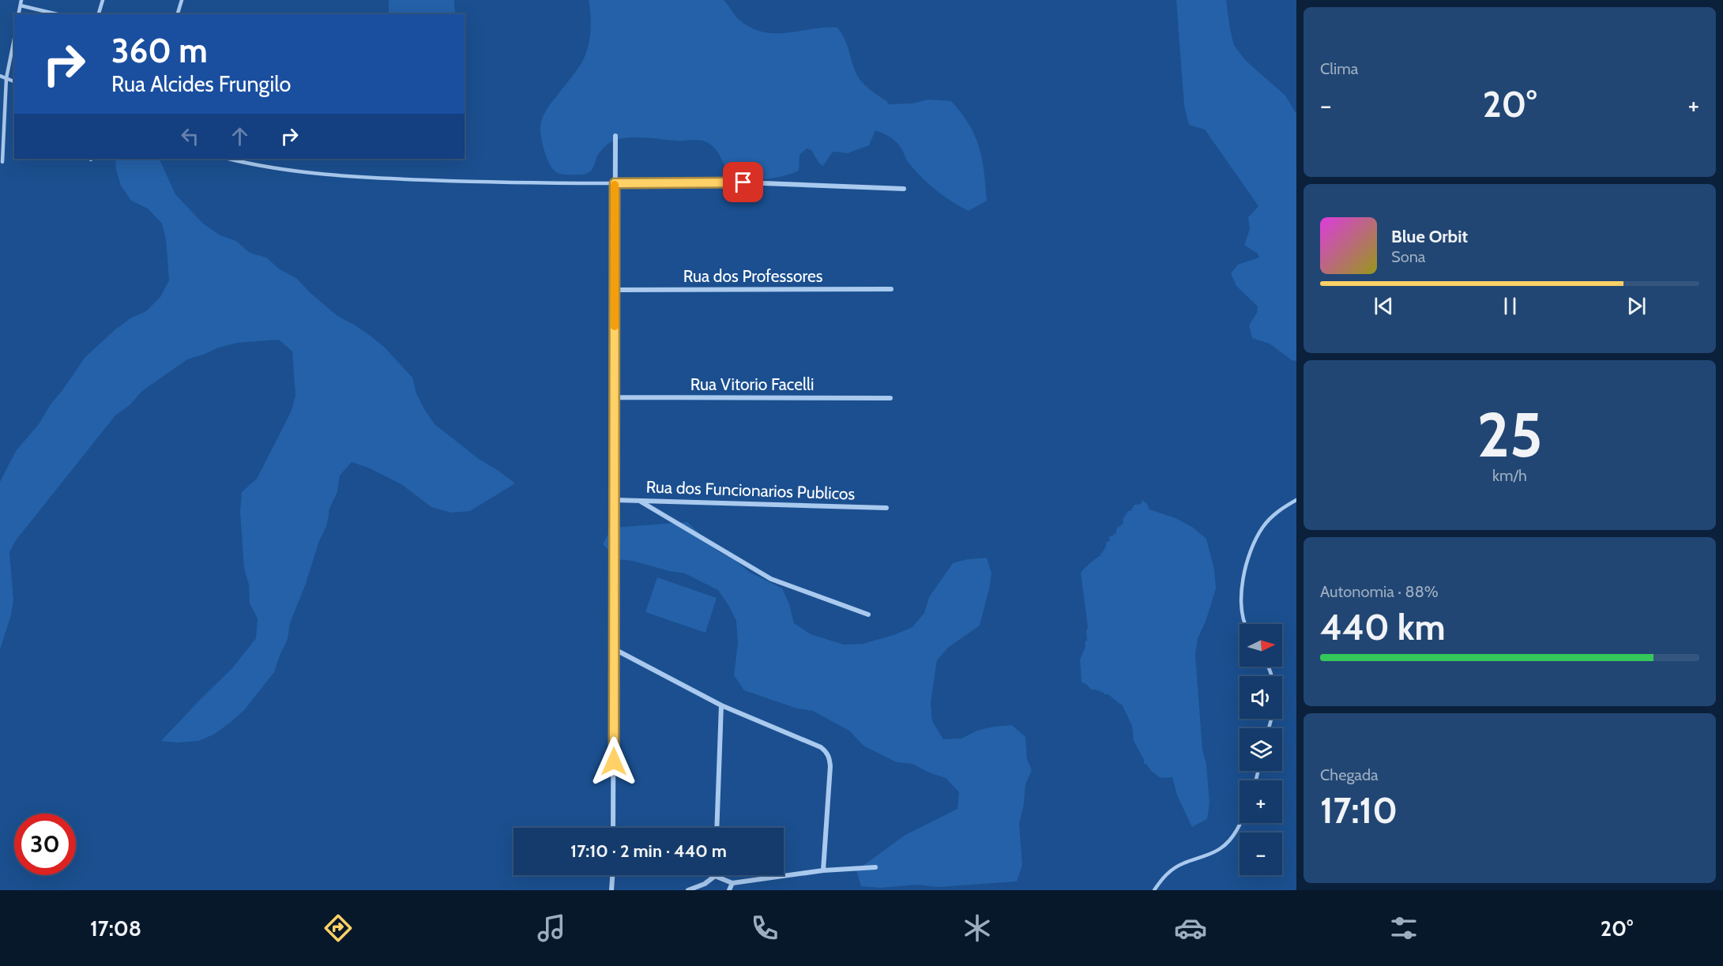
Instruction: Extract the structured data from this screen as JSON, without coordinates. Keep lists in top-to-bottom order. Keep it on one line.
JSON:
{"streets":{"street":["Rua dos Professores","Rua Vitorio Facelli","Rua dos Funcionarios Publicos"]},"north":"right","page":{"tile":["Clima",["25","km/h"],["Autonomia · 88%","440 km"],["Chegada","17:10"]],"turn":["360 m","Rua Alcides Frungilo"],"heat":["−","20°","+"],"song":["Blue Orbit","Sona"],"map_buttons":["+","−"],"limit":"30","trip":"17:10 · 2 min · 440 m","tabs":["17:08","20°"]}}
